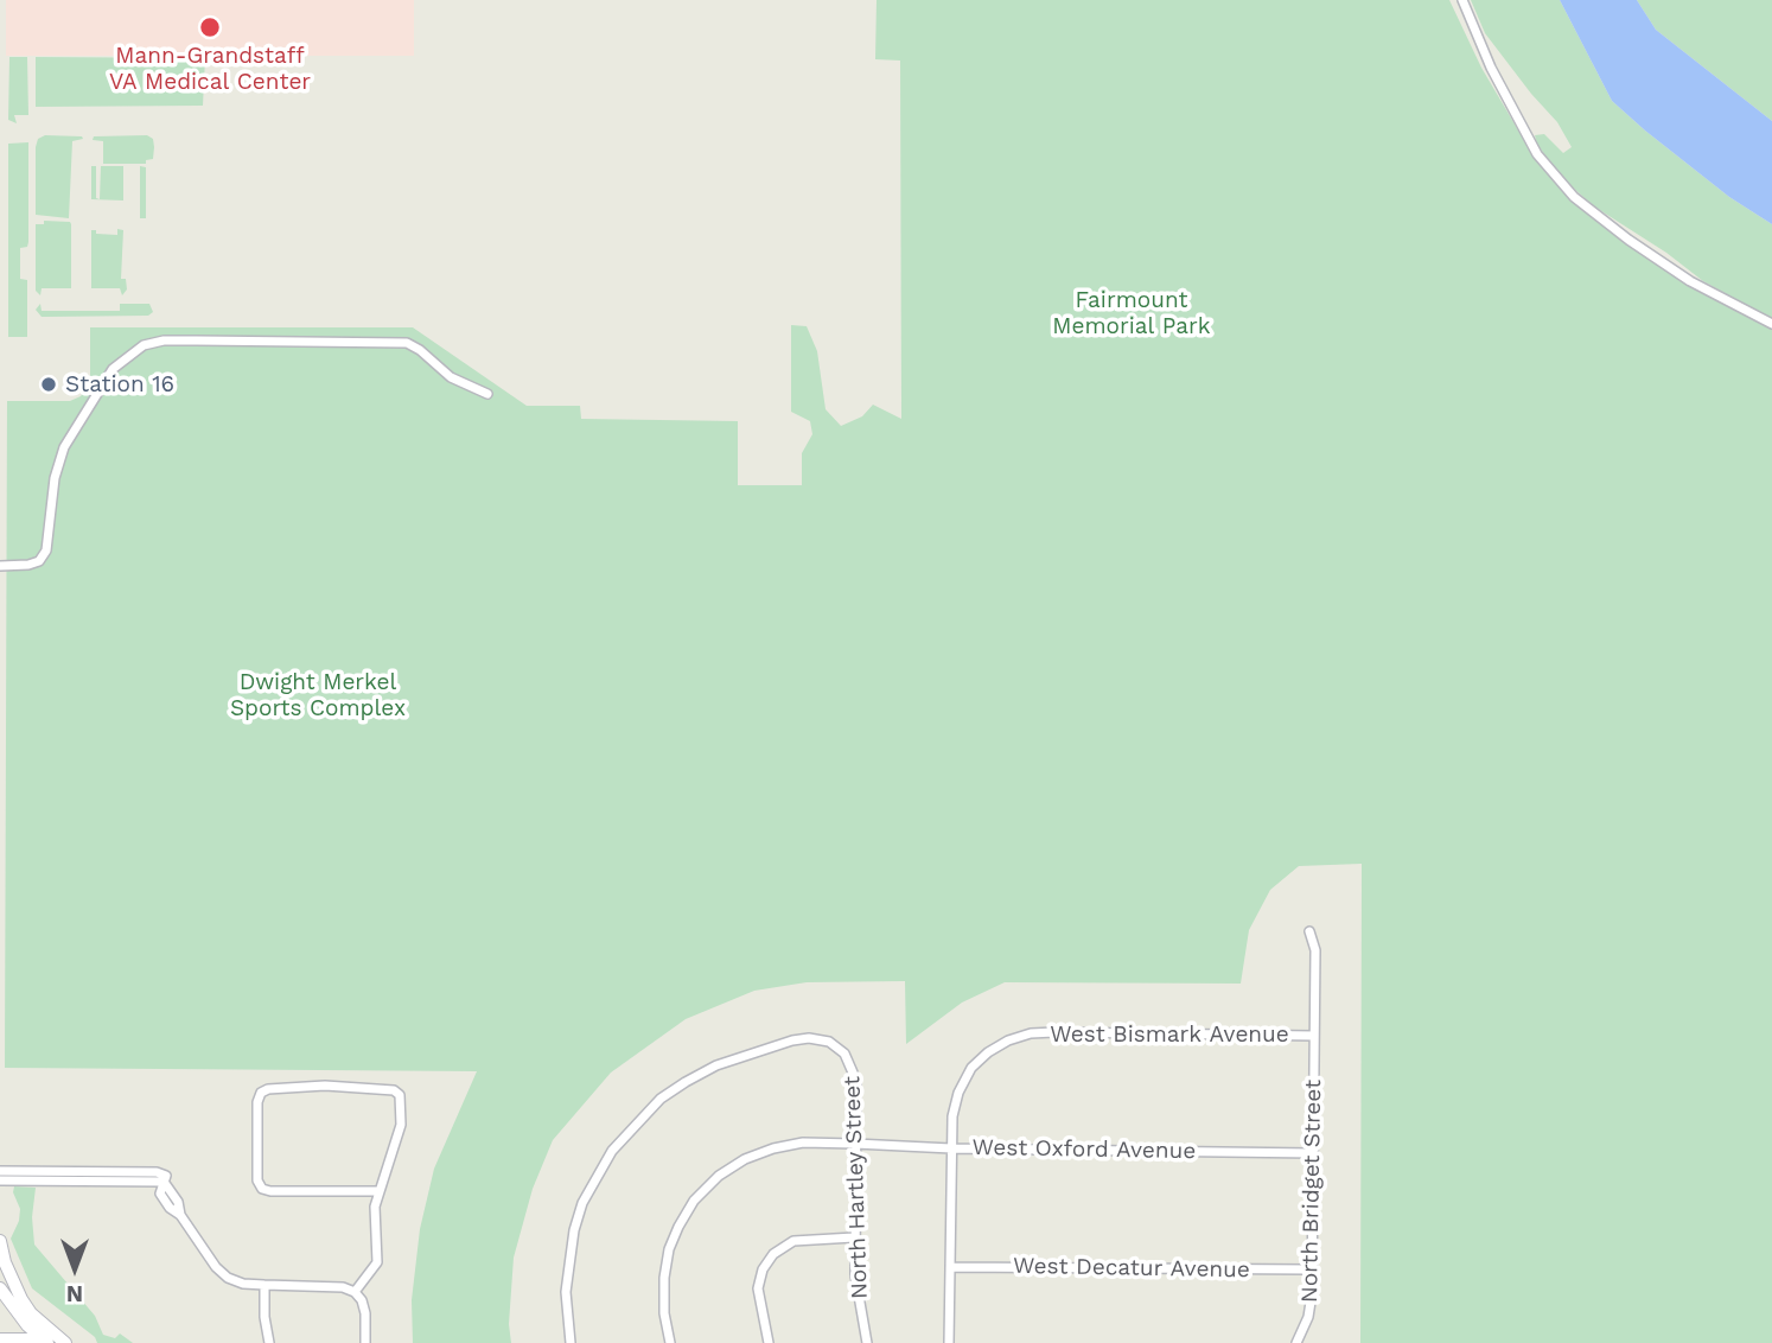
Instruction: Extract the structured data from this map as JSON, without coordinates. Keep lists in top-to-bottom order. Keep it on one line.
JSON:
{"streets":{"street":["West Bismark Avenue","West Oxford Avenue","North Hartley Street","North Bridget Street","West Decatur Avenue"]},"crossings":[["West Bismark Avenue","West Oxford Avenue"],["West Bismark Avenue","North Bridget Street"],["West Bismark Avenue","West Decatur Avenue"],["West Oxford Avenue","North Hartley Street"],["West Oxford Avenue","North Bridget Street"],["North Bridget Street","West Decatur Avenue"]],"parks":["Fairmount Memorial Park","Dwight Merkel Sports Complex"],"places":["Mann-Grandstaff VA Medical Center","Station 16"],"north":"bottom"}
